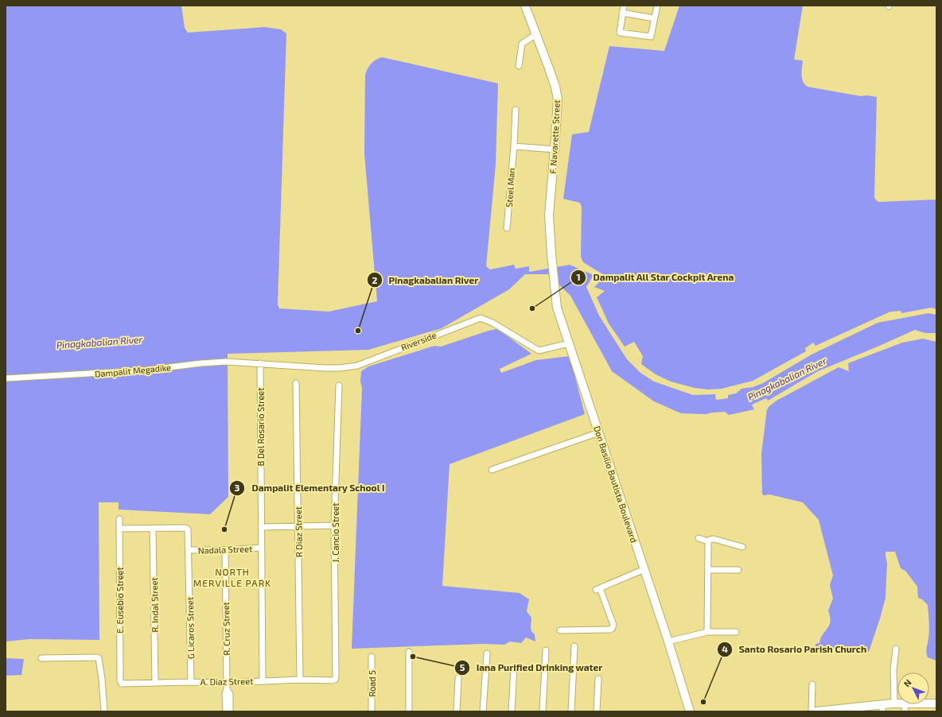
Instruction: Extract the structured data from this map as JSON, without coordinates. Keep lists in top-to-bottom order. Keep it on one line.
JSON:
{"streets":{"main road":["F. Navarette Street","Don Basilio Bautista Boulevard"],"street":["Steel Man","Riverside","Dampalit Megadike","B Del Rosario Street","R Diaz Street","J. Cancio Street","Nadala Street","E. Eusebio Street","R. Indal Street","G Licaros Street","R. Cruz Street","A. Diaz Street","Road 5"]},"crossings":[["F. Navarette Street","Don Basilio Bautista Boulevard"],["Riverside","Dampalit Megadike"],["Riverside","B Del Rosario Street"],["Riverside","Don Basilio Bautista Boulevard"],["Dampalit Megadike","B Del Rosario Street"],["B Del Rosario Street","Nadala Street"],["B Del Rosario Street","A. Diaz Street"],["R Diaz Street","A. Diaz Street"],["J. Cancio Street","A. Diaz Street"],["Nadala Street","G Licaros Street"],["Nadala Street","R. Cruz Street"],["E. Eusebio Street","G Licaros Street"],["E. Eusebio Street","A. Diaz Street"],["R. Indal Street","G Licaros Street"],["R. Indal Street","A. Diaz Street"],["G Licaros Street","A. Diaz Street"],["R. Cruz Street","A. Diaz Street"]],"districts":["NORTH MERVILLE PARK"],"water":["Pinagkabalian River"],"places":["Dampalit All Star Cockpit Arena","Pinagkabalian River","Dampalit Elementary School I","Iana Purified Drinking water","Santo Rosario Parish Church"],"north":"top left"}
